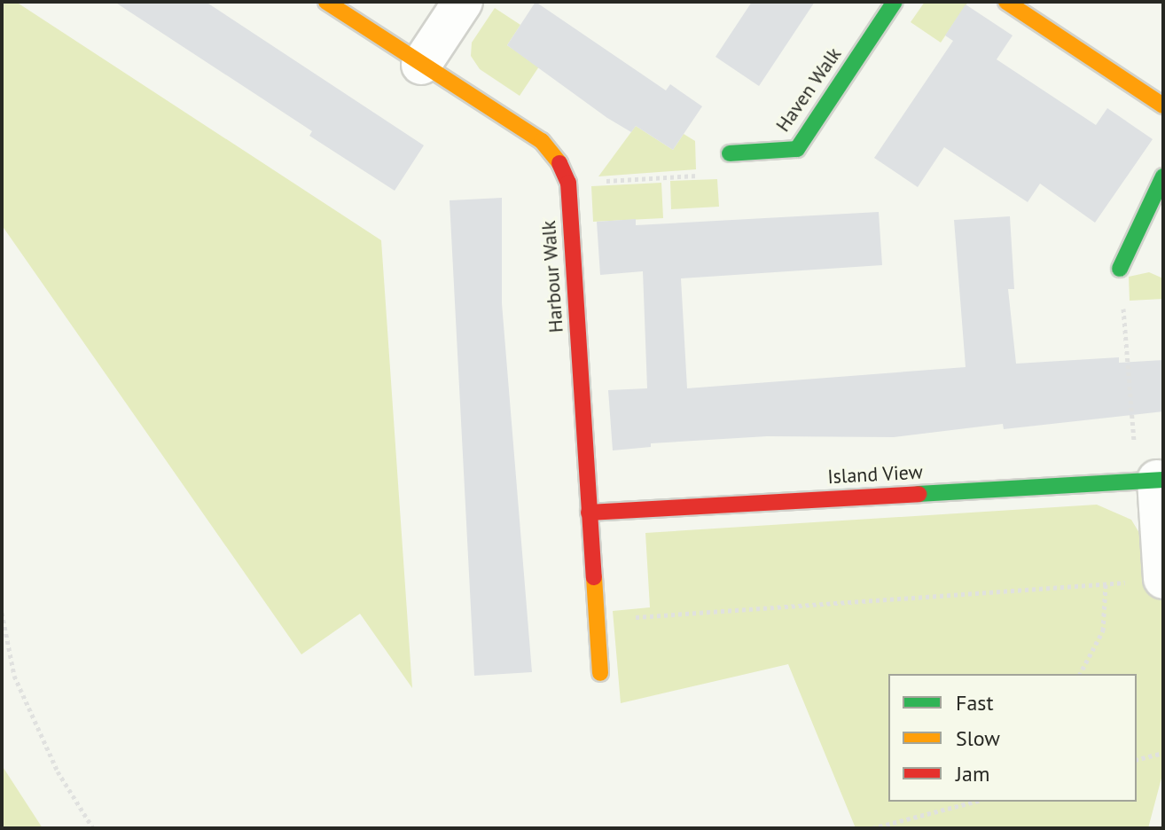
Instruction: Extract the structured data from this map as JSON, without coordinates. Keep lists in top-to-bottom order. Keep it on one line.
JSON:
{"streets":{"street":["Haven Walk","Harbour Walk","Island View"]},"crossings":[["Harbour Walk","Island View"]],"legend":["Fast","Slow","Jam"]}
